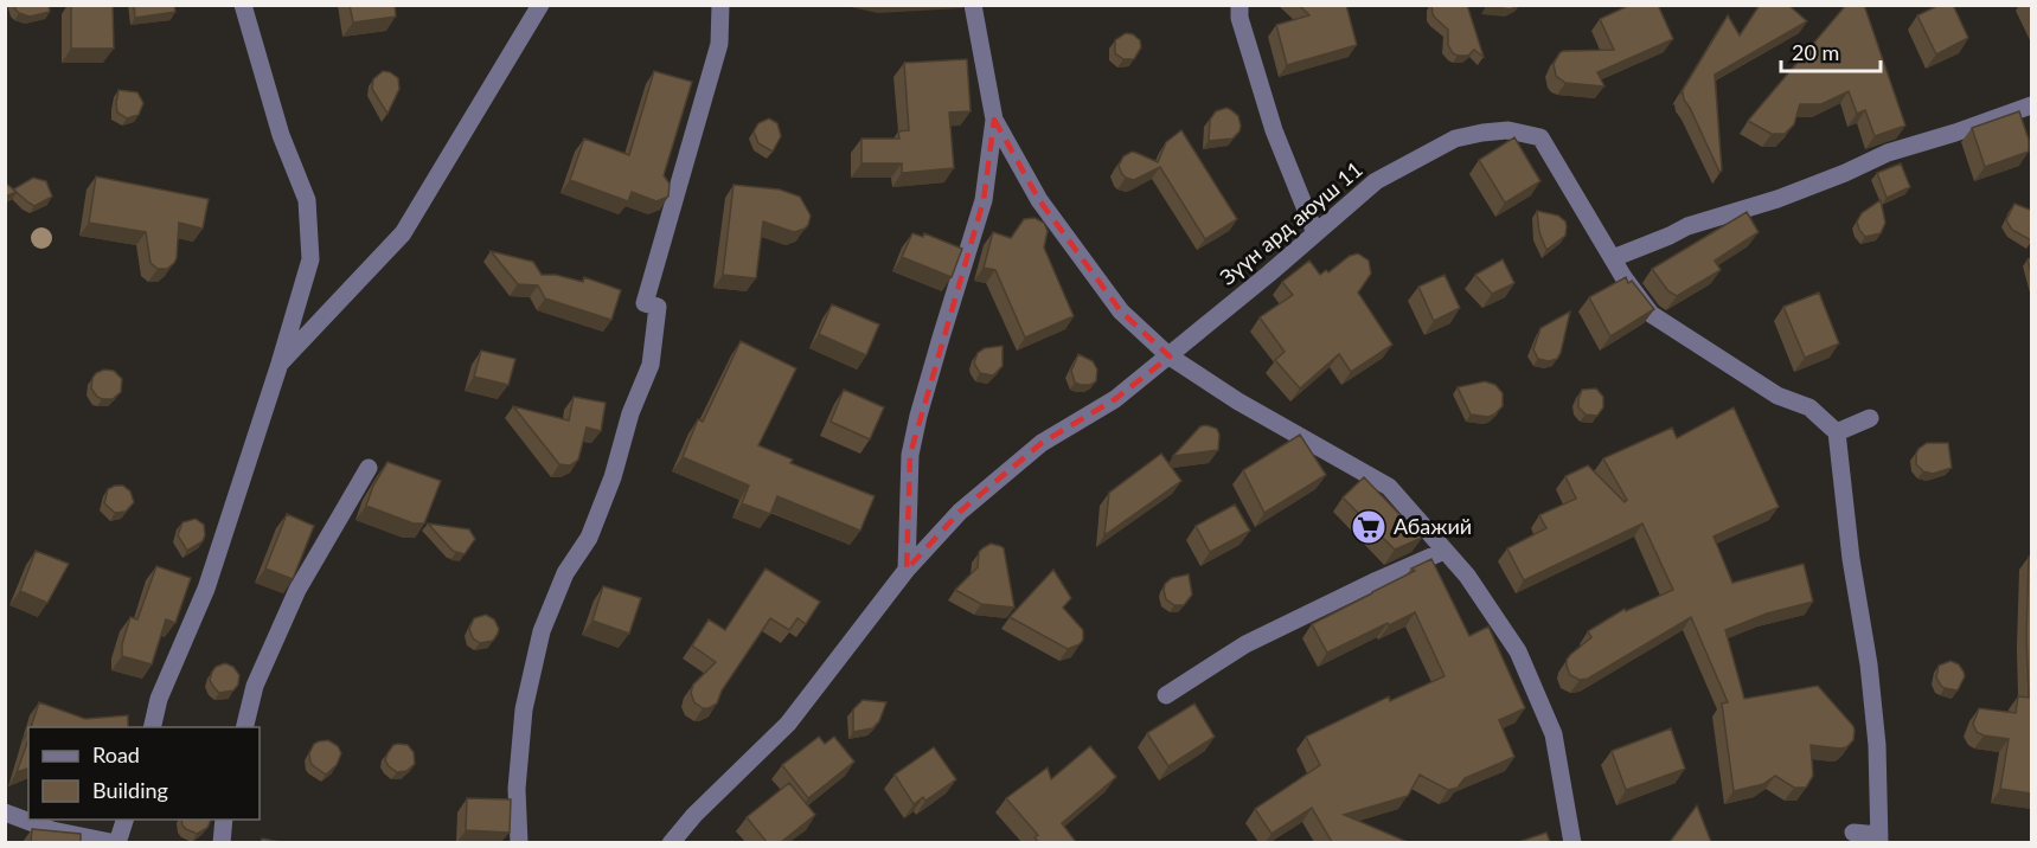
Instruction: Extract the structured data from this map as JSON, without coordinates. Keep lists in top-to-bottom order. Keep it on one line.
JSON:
{"streets":{"street":["Зүүн ард аюуш 11"]},"places":{"supermarket":["Абажий"]},"legend":["Road","Building"],"scale_bar":"20 m"}
